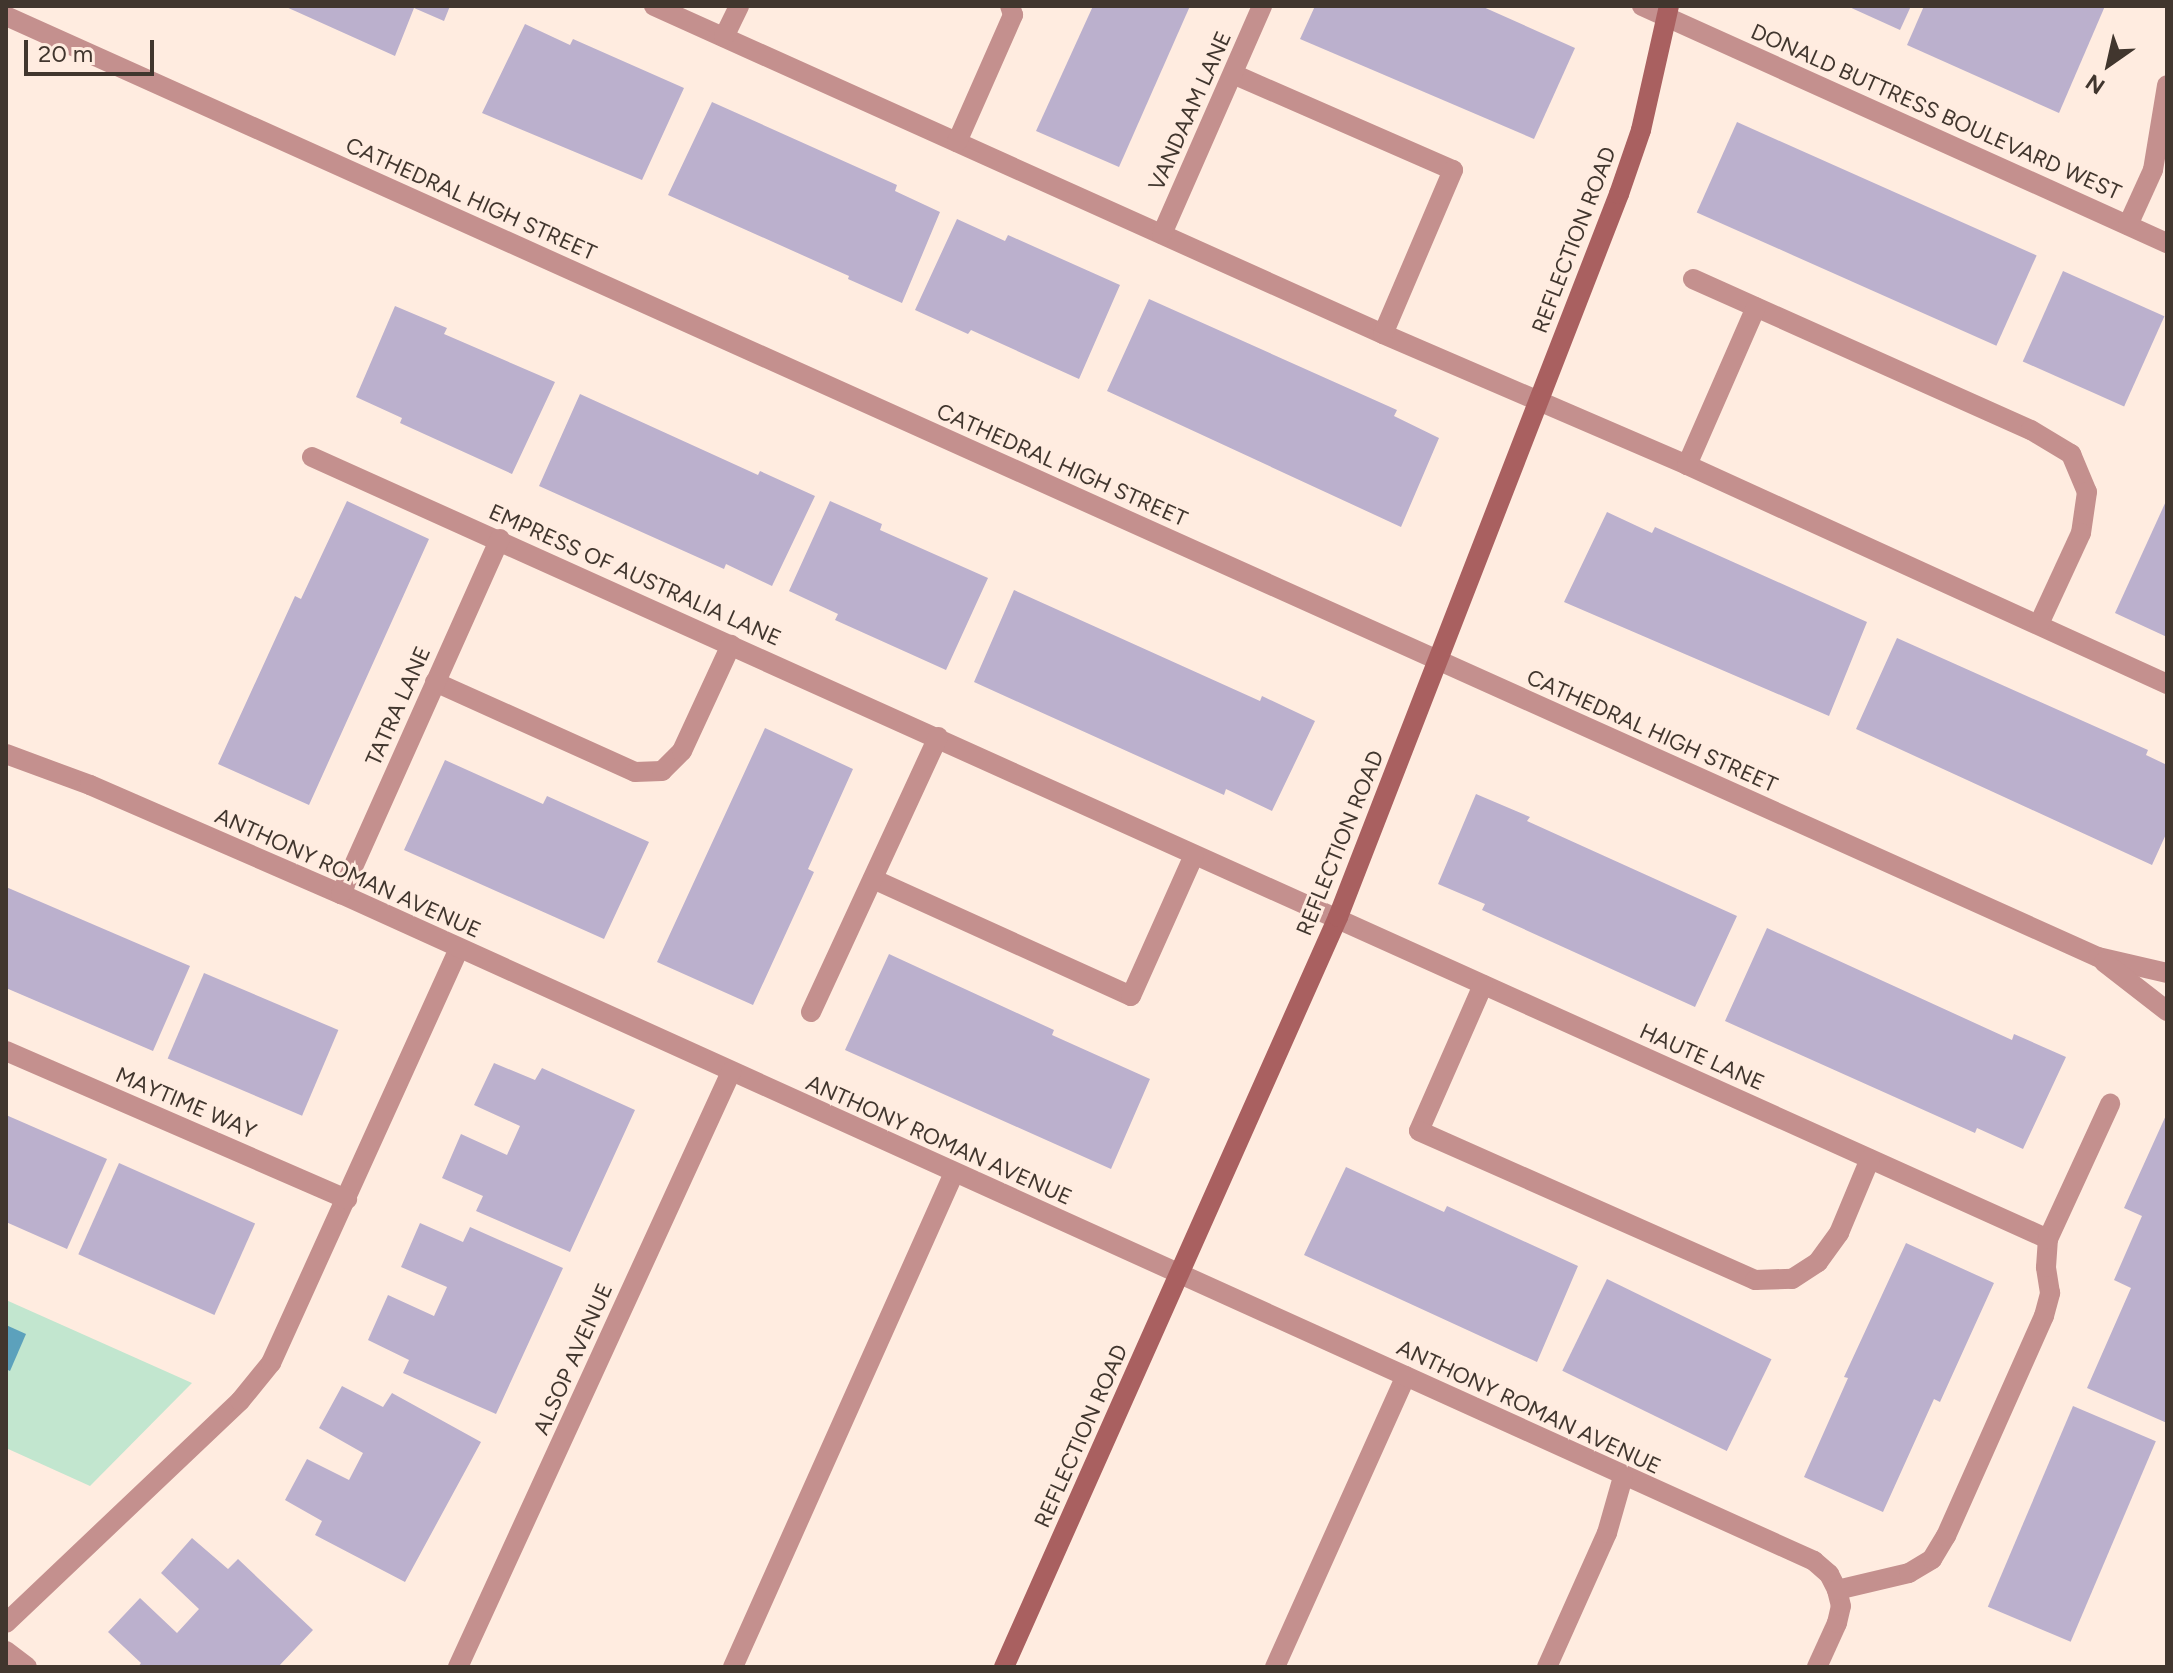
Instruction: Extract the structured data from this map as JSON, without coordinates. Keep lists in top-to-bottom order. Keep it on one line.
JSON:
{"streets":{"street":["VANDAAM LANE","DONALD BUTTRESS BOULEVARD WEST","CATHEDRAL HIGH STREET","REFLECTION ROAD","EMPRESS OF AUSTRALIA LANE","TATRA LANE","ANTHONY ROMAN AVENUE","HAUTE LANE","MAYTIME WAY","ALSOP AVENUE"]},"crossings":[["DONALD BUTTRESS BOULEVARD WEST","REFLECTION ROAD"],["CATHEDRAL HIGH STREET","REFLECTION ROAD"],["REFLECTION ROAD","EMPRESS OF AUSTRALIA LANE"],["REFLECTION ROAD","ANTHONY ROMAN AVENUE"],["REFLECTION ROAD","HAUTE LANE"],["EMPRESS OF AUSTRALIA LANE","TATRA LANE"],["EMPRESS OF AUSTRALIA LANE","HAUTE LANE"],["TATRA LANE","ANTHONY ROMAN AVENUE"],["ANTHONY ROMAN AVENUE","ALSOP AVENUE"]],"scale_bar":"20 m","north":"bottom left"}
